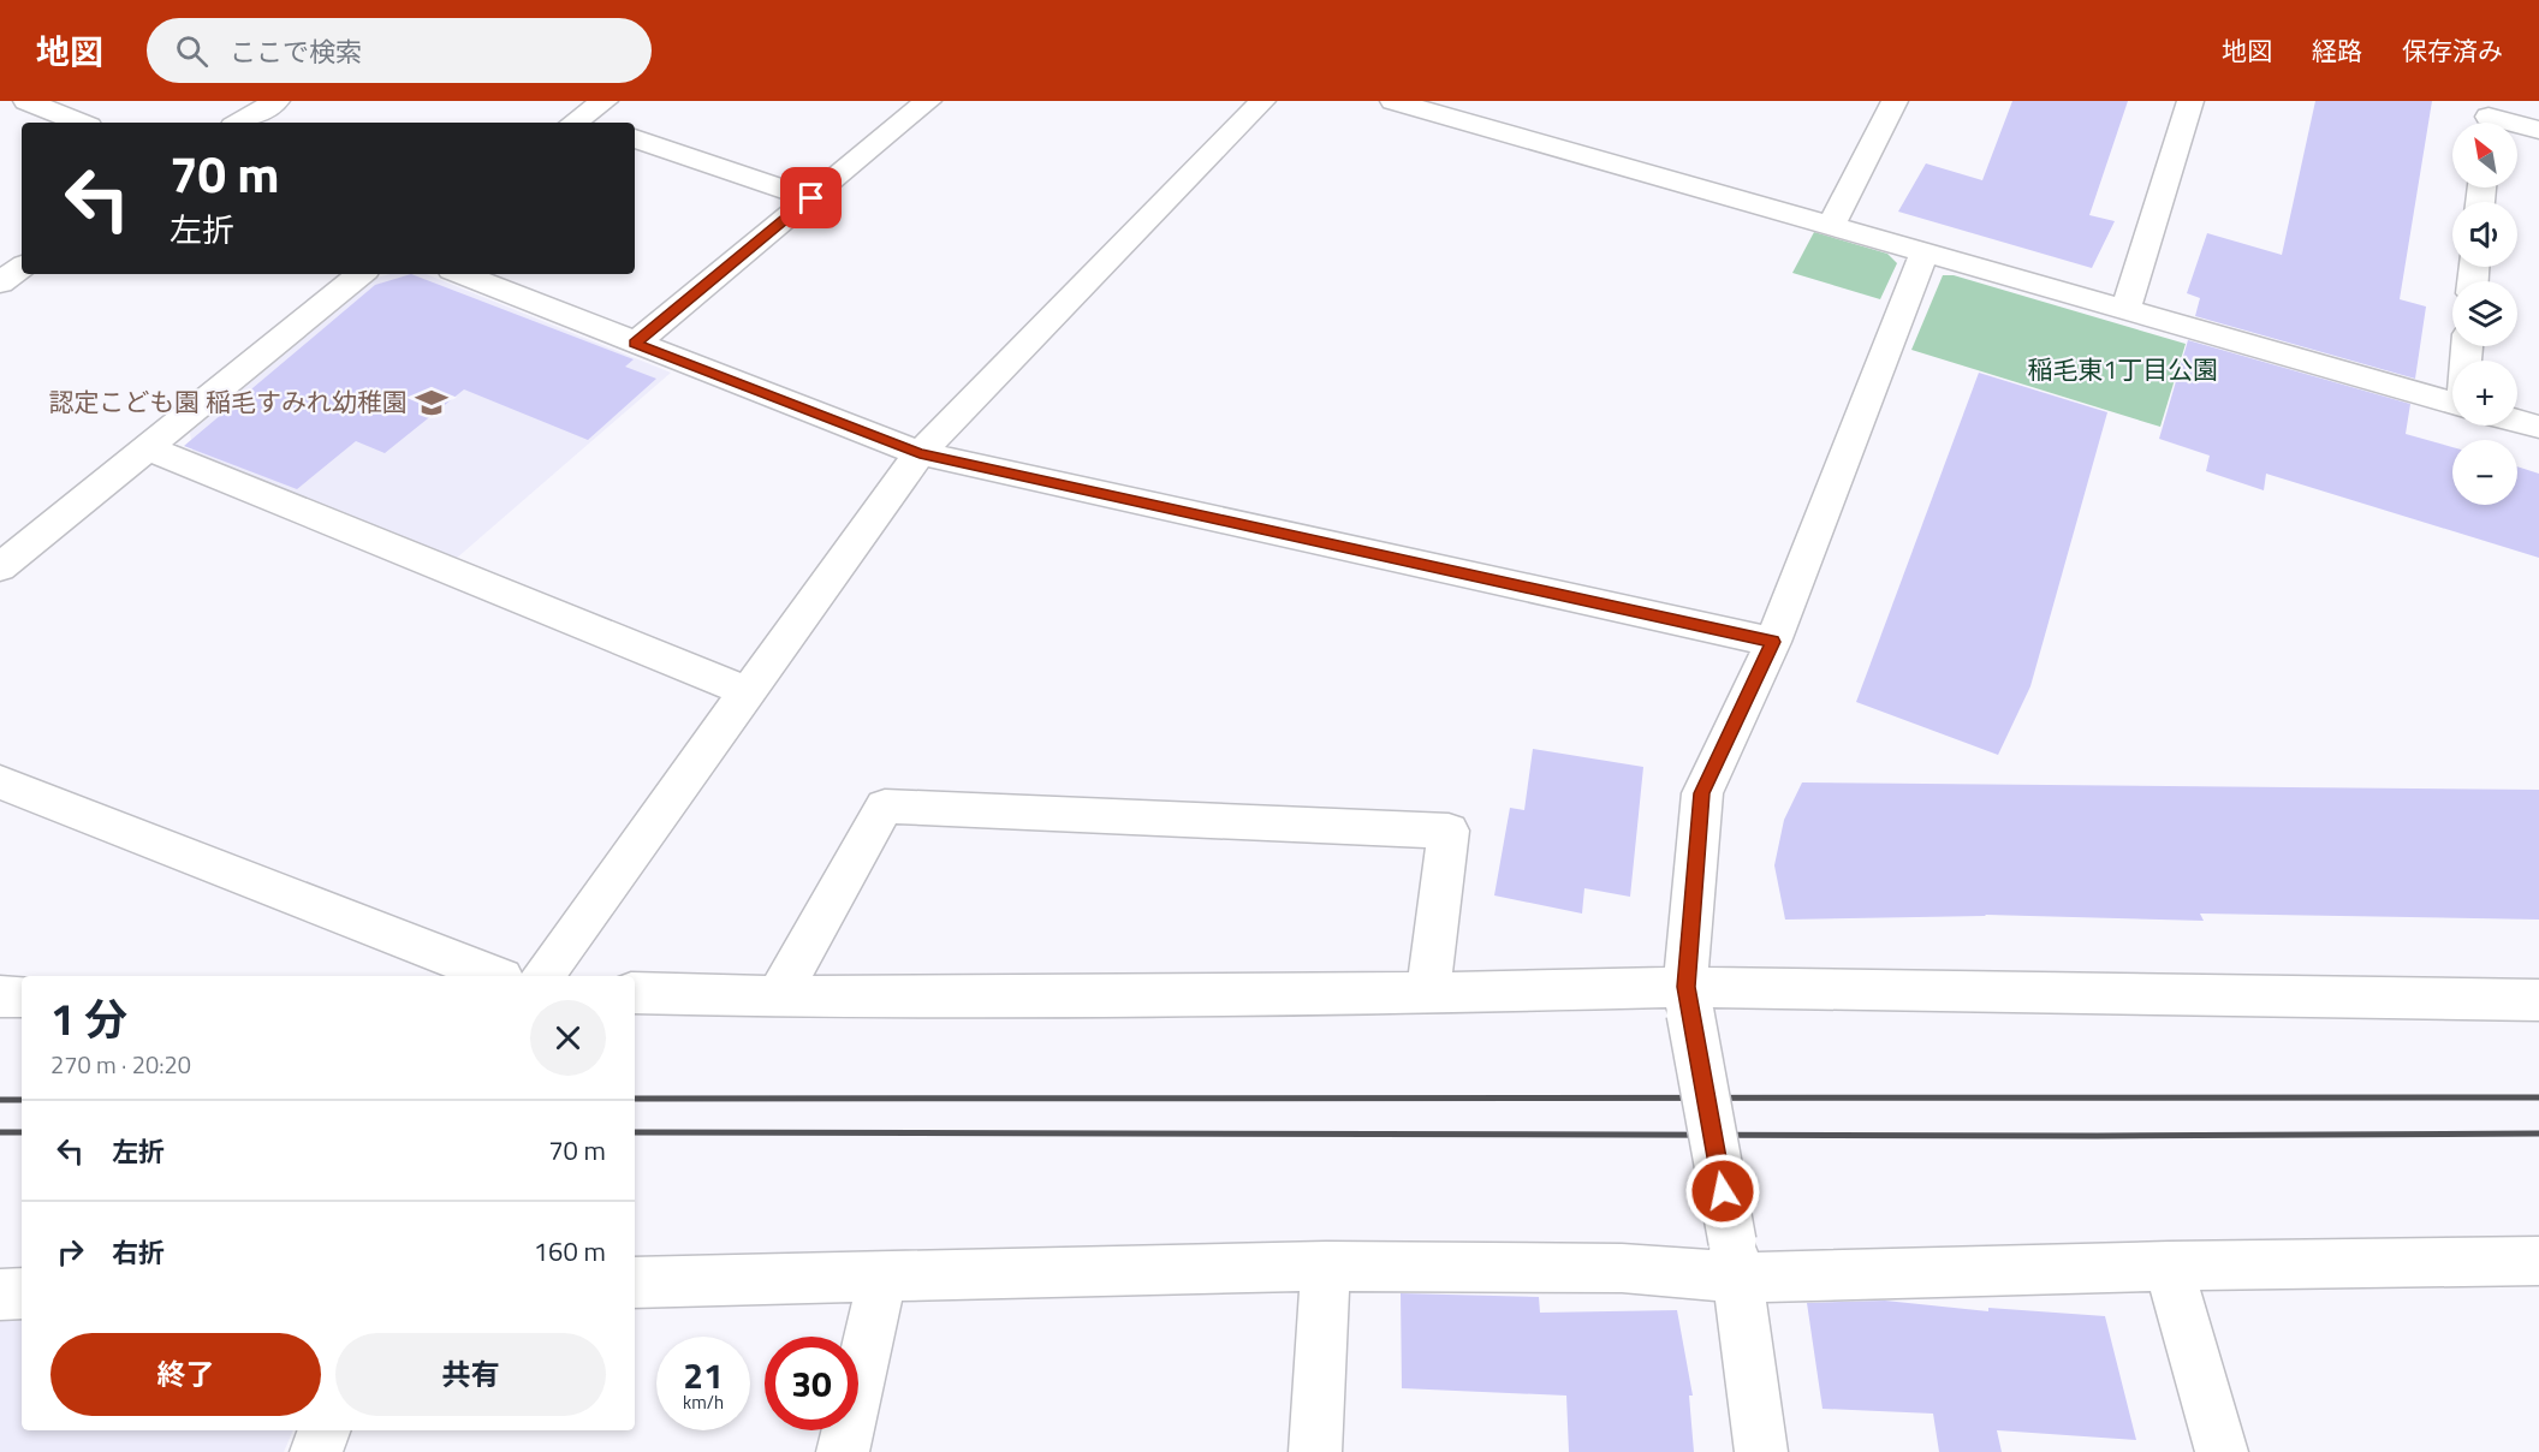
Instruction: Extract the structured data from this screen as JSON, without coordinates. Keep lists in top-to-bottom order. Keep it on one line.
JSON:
{"parks":["稲毛東1丁目公園"],"places":{"school or university":["認定こども園 稲毛すみれ幼稚園"]},"north":"top left","page":{"header":"地図","search":"ここで検索","nav":["地図","経路","保存済み"],"map_buttons":["+","−"],"turn":["70 m","左折"],"heading":["1 分","270 m · 20:20"],"list":[{"name":"左折","value":"70 m"},{"name":"右折","value":"160 m"}],"buttons":["終了","共有"],"speed":"21 km/h","limit":"30"}}
